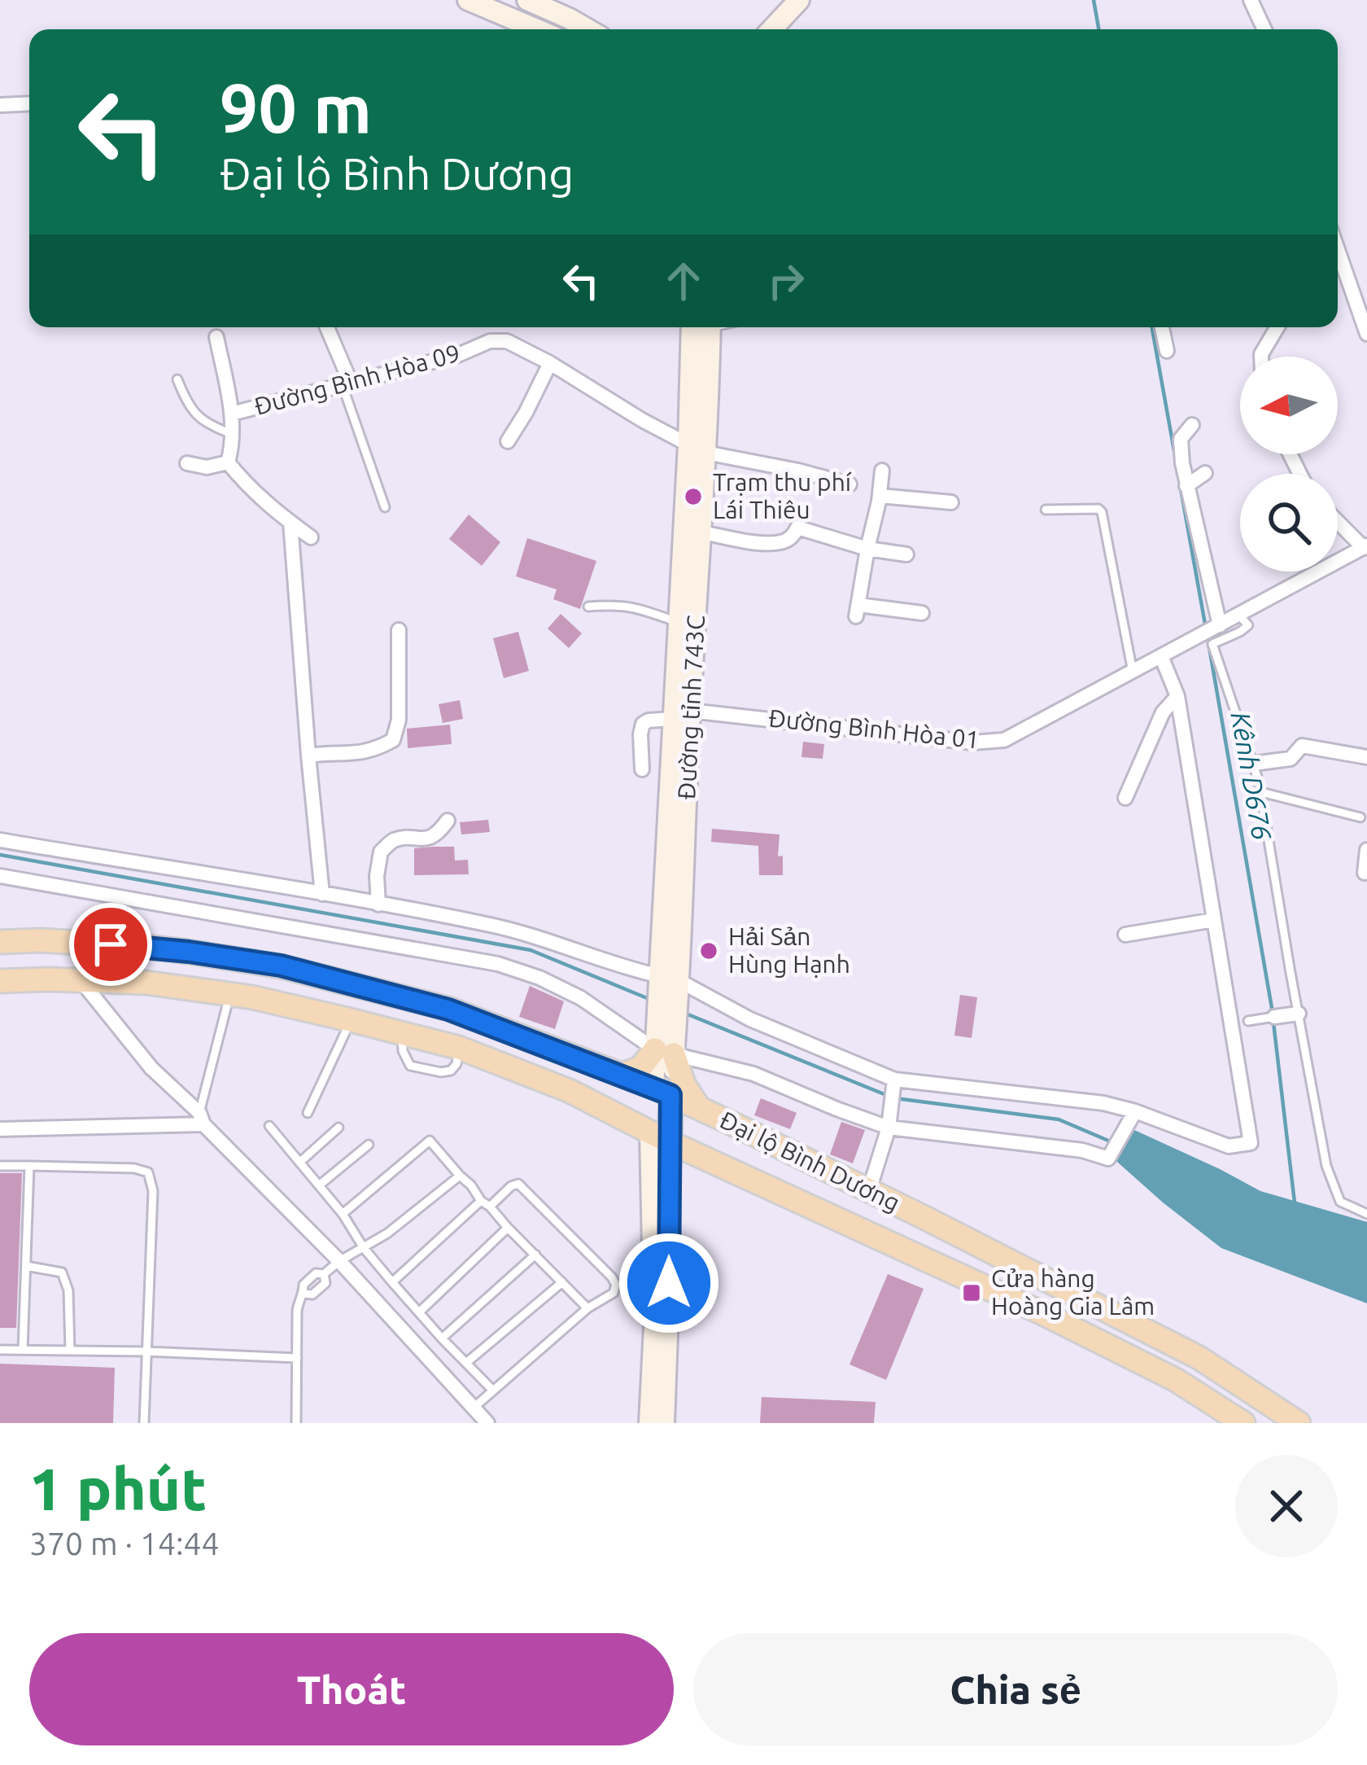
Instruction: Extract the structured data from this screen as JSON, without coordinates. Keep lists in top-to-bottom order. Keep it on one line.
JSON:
{"streets":{"highway":["Đại lộ Bình Dương"],"main road":["Đường tỉnh 743C"],"street":["Đường Bình Hòa 09","Đường Bình Hòa 01"]},"crossings":[["Đường Bình Hòa 09","Đường tỉnh 743C"],["Đường tỉnh 743C","Đường Bình Hòa 01"],["Đường tỉnh 743C","Đại lộ Bình Dương"]],"water":["Kênh D676"],"places":{"other":["Trạm thu phí Lái Thiêu","Hải Sản Hùng Hạnh"],"transit":["Cửa hàng Hoàng Gia Lâm"]},"north":"left","page":{"turn":["90 m","Đại lộ Bình Dương"],"heading":["1 phút","370 m · 14:44"],"buttons":["Thoát","Chia sẻ"]}}
